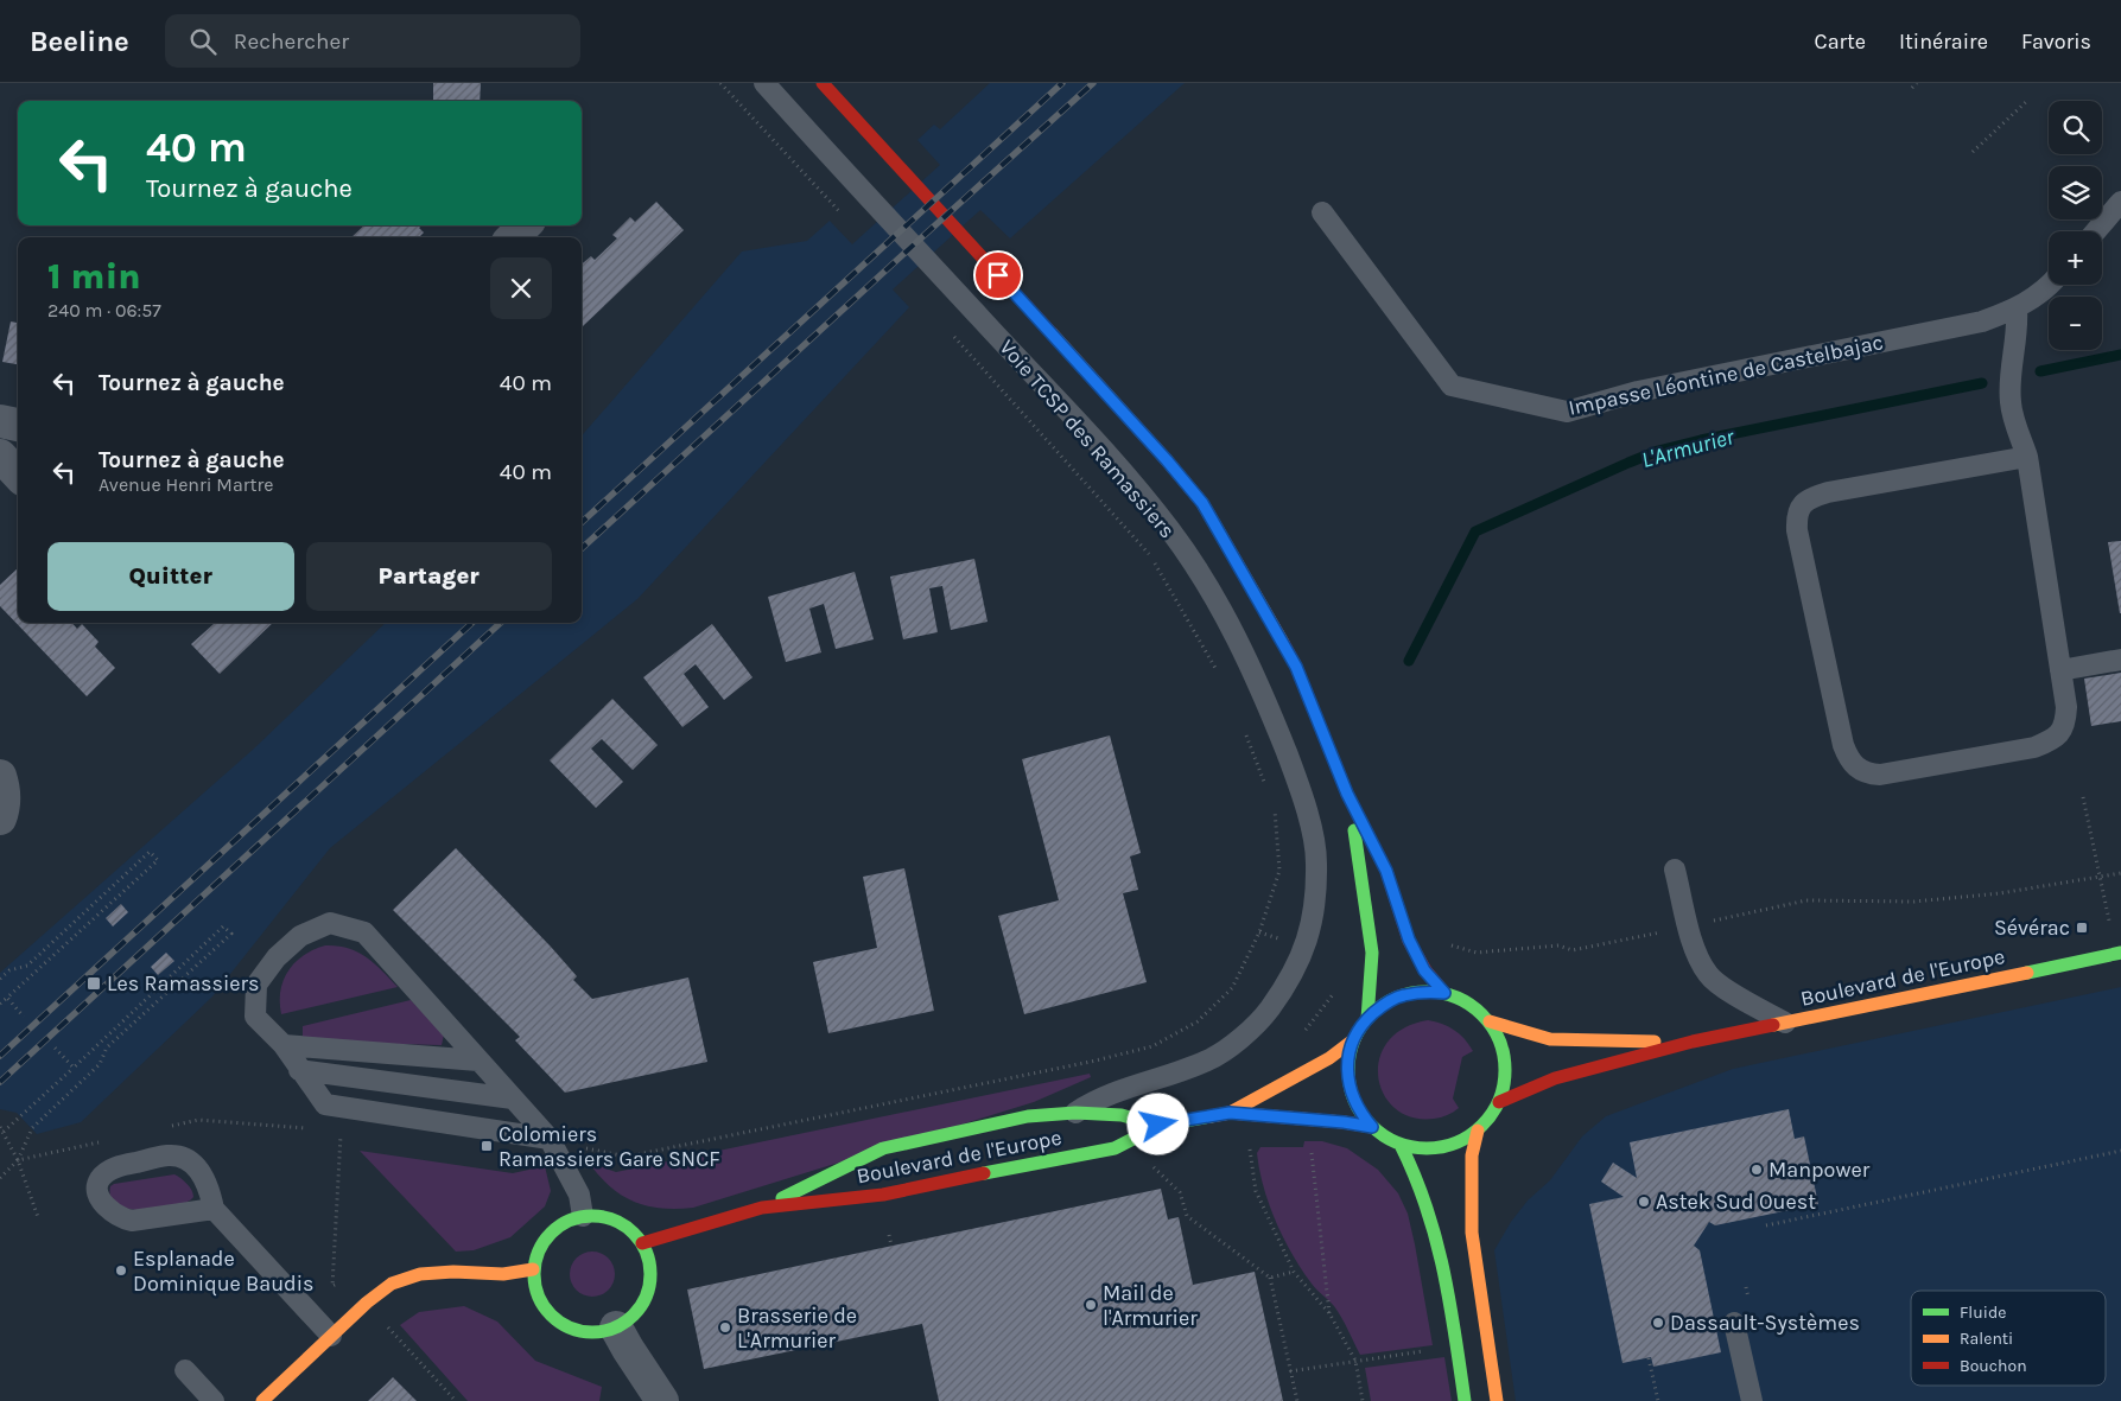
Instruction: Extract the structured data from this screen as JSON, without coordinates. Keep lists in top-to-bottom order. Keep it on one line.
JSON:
{"streets":{"main road":["Boulevard de l'Europe"],"lane":["Impasse Léontine de Castelbajac","Voie TCSP des Ramassiers"]},"crossings":[["Voie TCSP des Ramassiers","Boulevard de l'Europe"]],"water":["L'Armurier"],"places":{"transit":["Sévérac","Les Ramassiers","Colomiers Ramassiers Gare SNCF"],"other":["Manpower","Astek Sud Ouest","Esplanade Dominique Baudis","Mail de l'Armurier","Dassault-Systèmes","Brasserie de L'Armurier"]},"legend":["Fluide","Ralenti","Bouchon"],"page":{"header":"Beeline","search":"Rechercher","nav":["Carte","Itinéraire","Favoris"],"map_buttons":["+","−"],"turn":["40 m","Tournez à gauche"],"heading":["1 min","240 m · 06:57"],"list":[{"name":"Tournez à gauche","value":"40 m"},{"name":"Tournez à gauche","note":"Avenue Henri Martre","value":"40 m"}],"buttons":["Quitter","Partager"]}}
